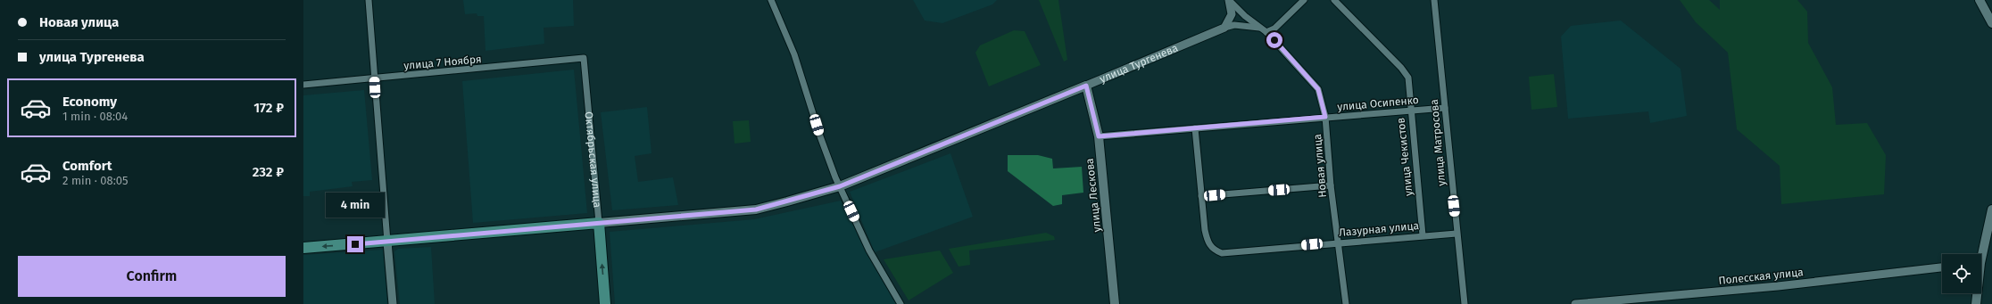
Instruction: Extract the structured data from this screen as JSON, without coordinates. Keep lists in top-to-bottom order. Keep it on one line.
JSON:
{"streets":{"main road":["улица Тургенева","Октябрьская улица","улица Лескова"],"street":["улица 7 Ноября","улица Осипенко","улица Матросова","улица Чекистов","Новая улица","Лазурная улица","Полесская улица"]},"crossings":[["улица 7 Ноября","Октябрьская улица"],["улица Тургенева","Октябрьская улица"],["улица Тургенева","улица Лескова"],["улица Осипенко","улица Матросова"],["улица Осипенко","улица Чекистов"],["улица Осипенко","Новая улица"],["улица Осипенко","улица Лескова"],["улица Осипенко","Лазурная улица"],["улица Матросова","Лазурная улица"],["улица Чекистов","Лазурная улица"],["Новая улица","Лазурная улица"]],"page":{"banner":["Новая улица","улица Тургенева"],"list":[{"name":"Economy","note":"1 min · 08:04","value":"172 ₽"},{"name":"Comfort","note":"2 min · 08:05","value":"232 ₽"}],"bubble":"4 min","buttons":"Confirm"}}
